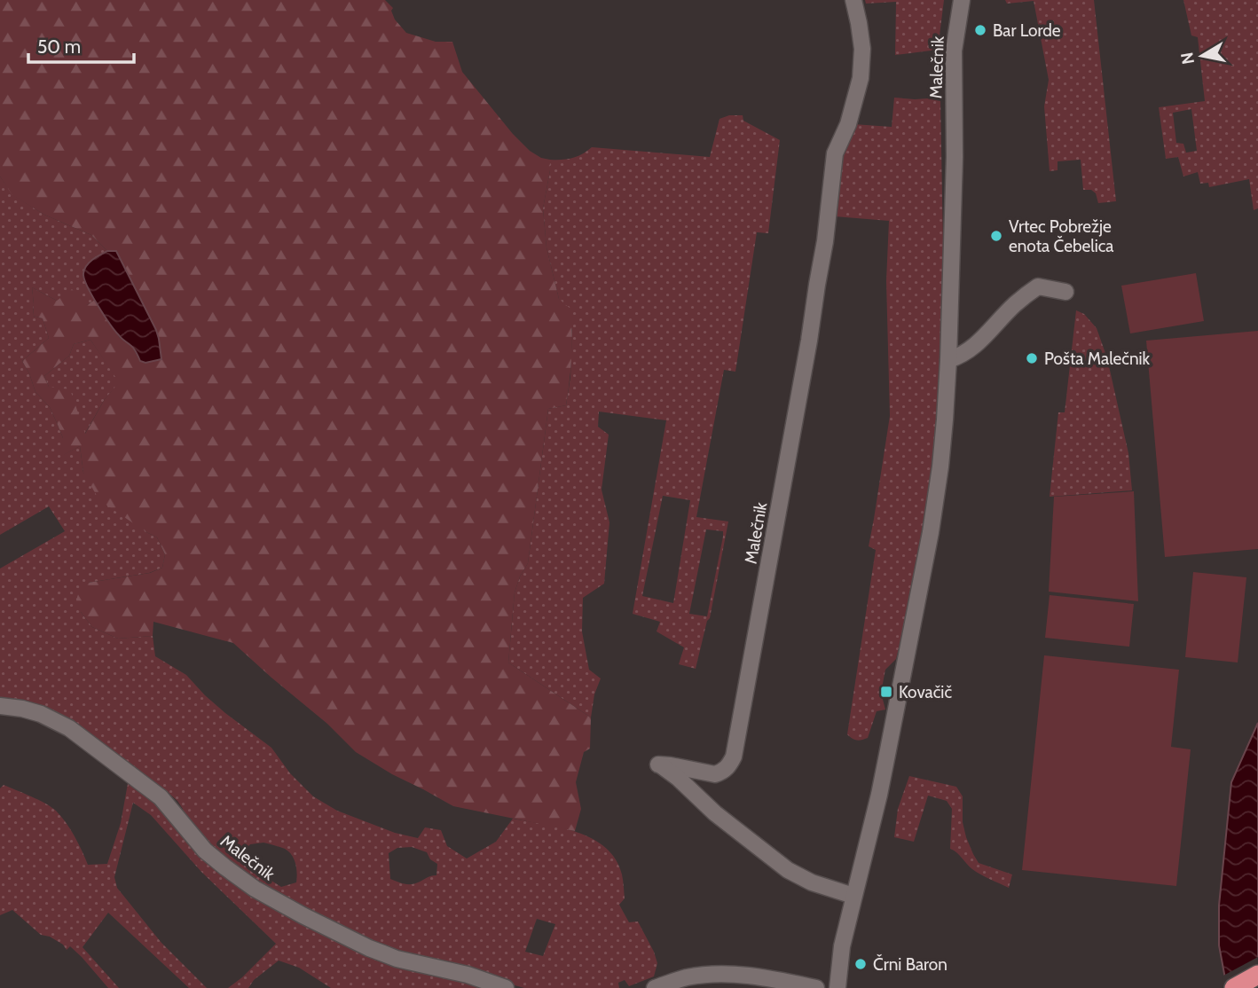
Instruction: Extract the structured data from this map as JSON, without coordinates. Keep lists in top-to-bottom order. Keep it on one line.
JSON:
{"streets":{"street":["Malečnik"]},"places":{"other":["Bar Lorde","Vrtec Pobrežje enota Čebelica","Pošta Malečnik","Črni Baron"],"transit":["Kovačič"]},"scale_bar":"50 m","north":"left"}
